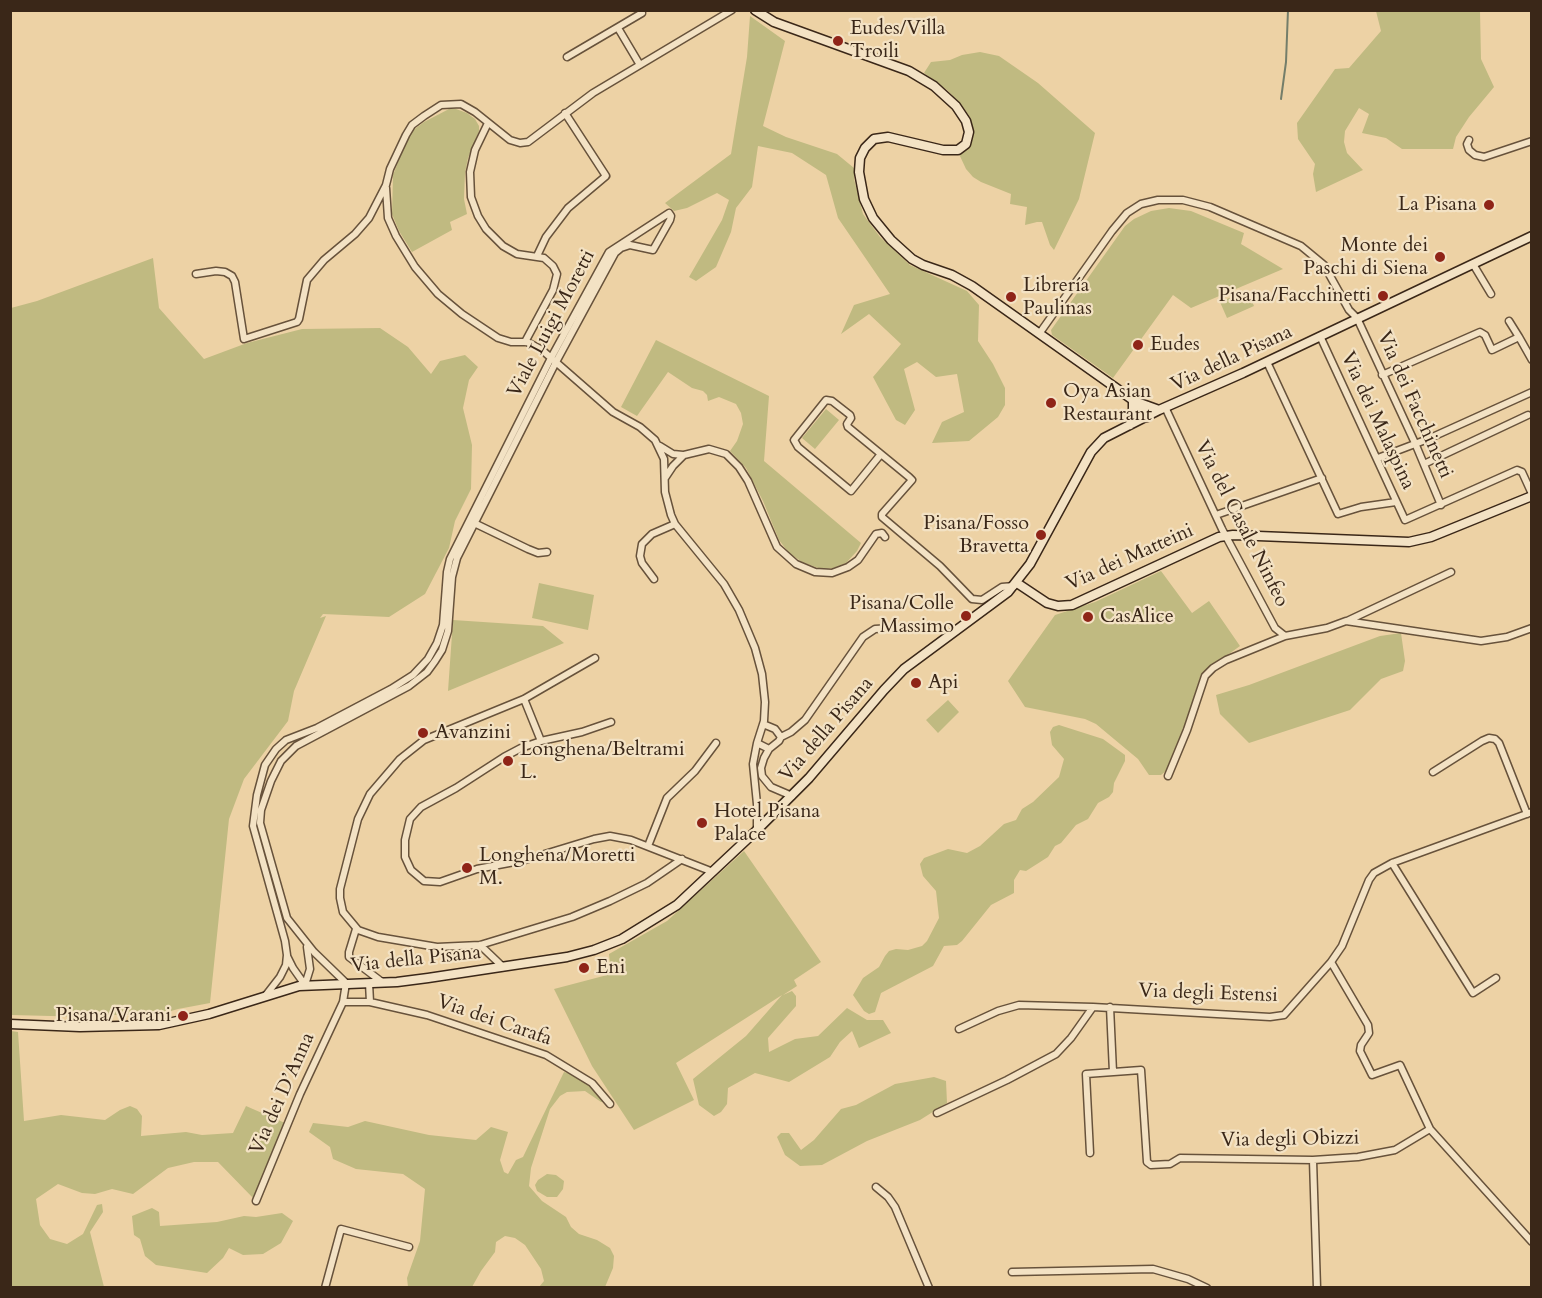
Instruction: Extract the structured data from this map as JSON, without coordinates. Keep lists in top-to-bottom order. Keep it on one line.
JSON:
{"streets":{"main road":["Via della Pisana","Via dei Matteini"],"street":["Viale Luigi Moretti","Via dei Facchinetti","Via dei Malaspina","Via del Casale Ninfeo","Via degli Estensi","Via dei Carafa","Via dei D’Anna","Via degli Obizzi"]},"crossings":[["Viale Luigi Moretti","Via della Pisana"],["Viale Luigi Moretti","Via dei D’Anna"],["Via della Pisana","Via dei Facchinetti"],["Via della Pisana","Via dei Malaspina"],["Via della Pisana","Via del Casale Ninfeo"],["Via della Pisana","Via dei Matteini"],["Via della Pisana","Via dei D’Anna"],["Via dei Facchinetti","Via dei Malaspina"],["Via del Casale Ninfeo","Via dei Matteini"],["Via dei Carafa","Via dei D’Anna"]],"places":["Eudes/Villa Troili","La Pisana","Monte dei Paschi di Siena","Pisana/Facchinetti","Librería Paulinas","Eudes","Oya Asian Restaurant","Pisana/Fosso Bravetta","Pisana/Colle Massimo","CasAlice","Api","Avanzini","Longhena/Beltrami L.","Hotel Pisana Palace","Longhena/Moretti M.","Eni","Pisana/Varani"]}
